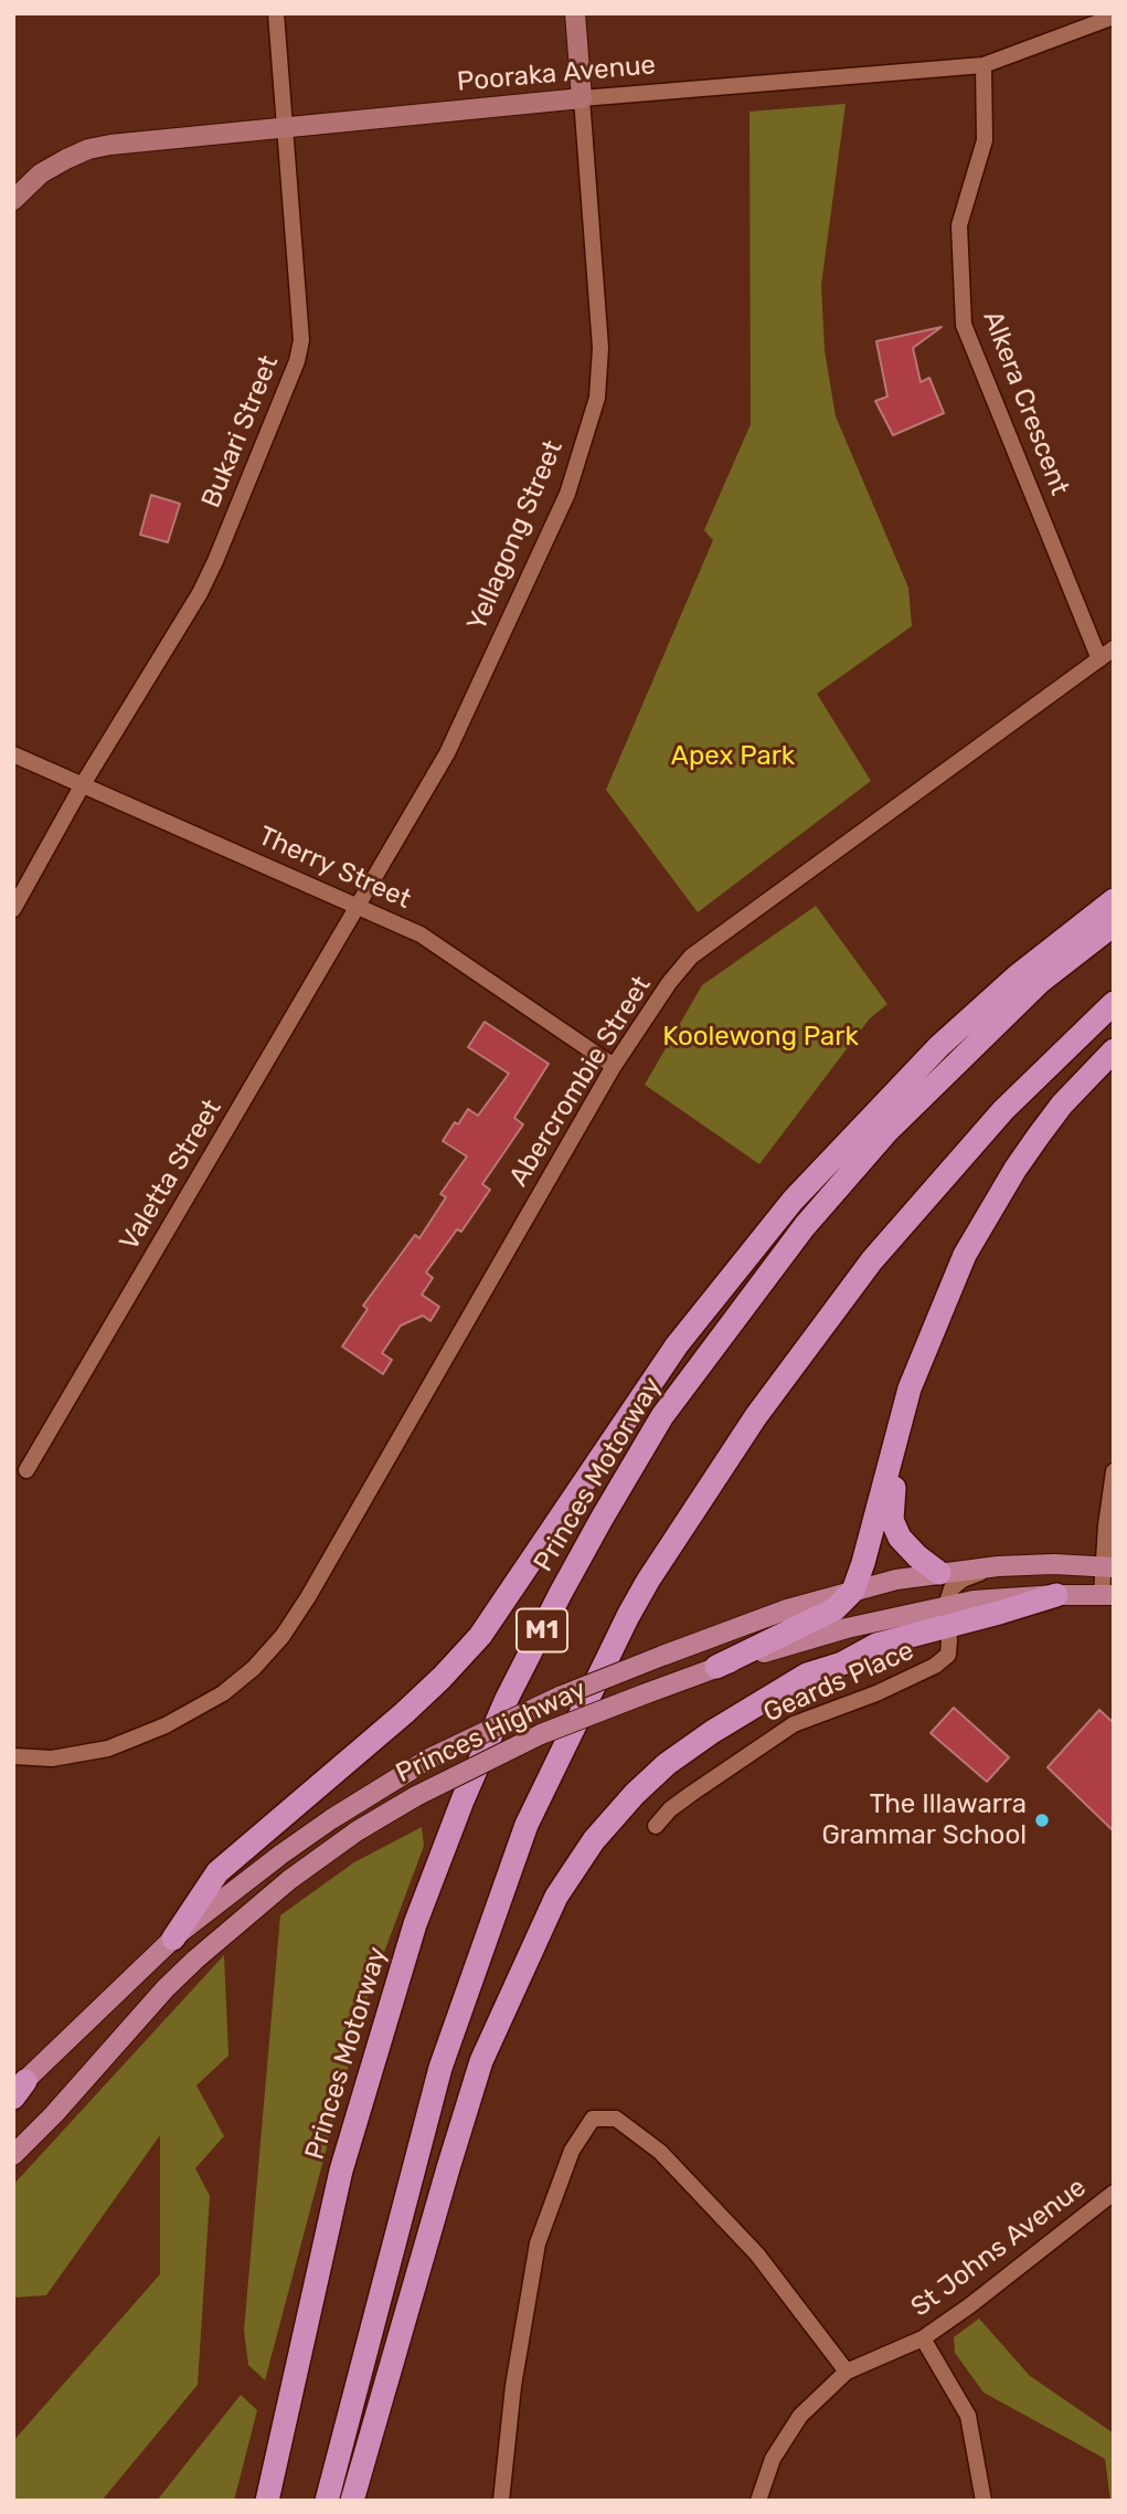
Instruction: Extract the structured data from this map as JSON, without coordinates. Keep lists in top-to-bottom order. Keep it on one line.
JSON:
{"streets":{"highway":["Princes Motorway","M1"],"main road":["Princes Highway"],"street":["Pooraka Avenue","Alkera Crescent","Bukari Street","Yellagong Street","Therry Street","Abercrombie Street","Valetta Street","Geards Place","St Johns Avenue"]},"crossings":[["Pooraka Avenue","Alkera Crescent"],["Pooraka Avenue","Bukari Street"],["Pooraka Avenue","Yellagong Street"],["Alkera Crescent","Abercrombie Street"],["Bukari Street","Therry Street"],["Yellagong Street","Therry Street"],["Yellagong Street","Valetta Street"],["Therry Street","Abercrombie Street"],["Therry Street","Valetta Street"],["Geards Place","Princes Highway"]],"parks":["Apex Park","Koolewong Park"],"places":["The Illawarra Grammar School"]}
